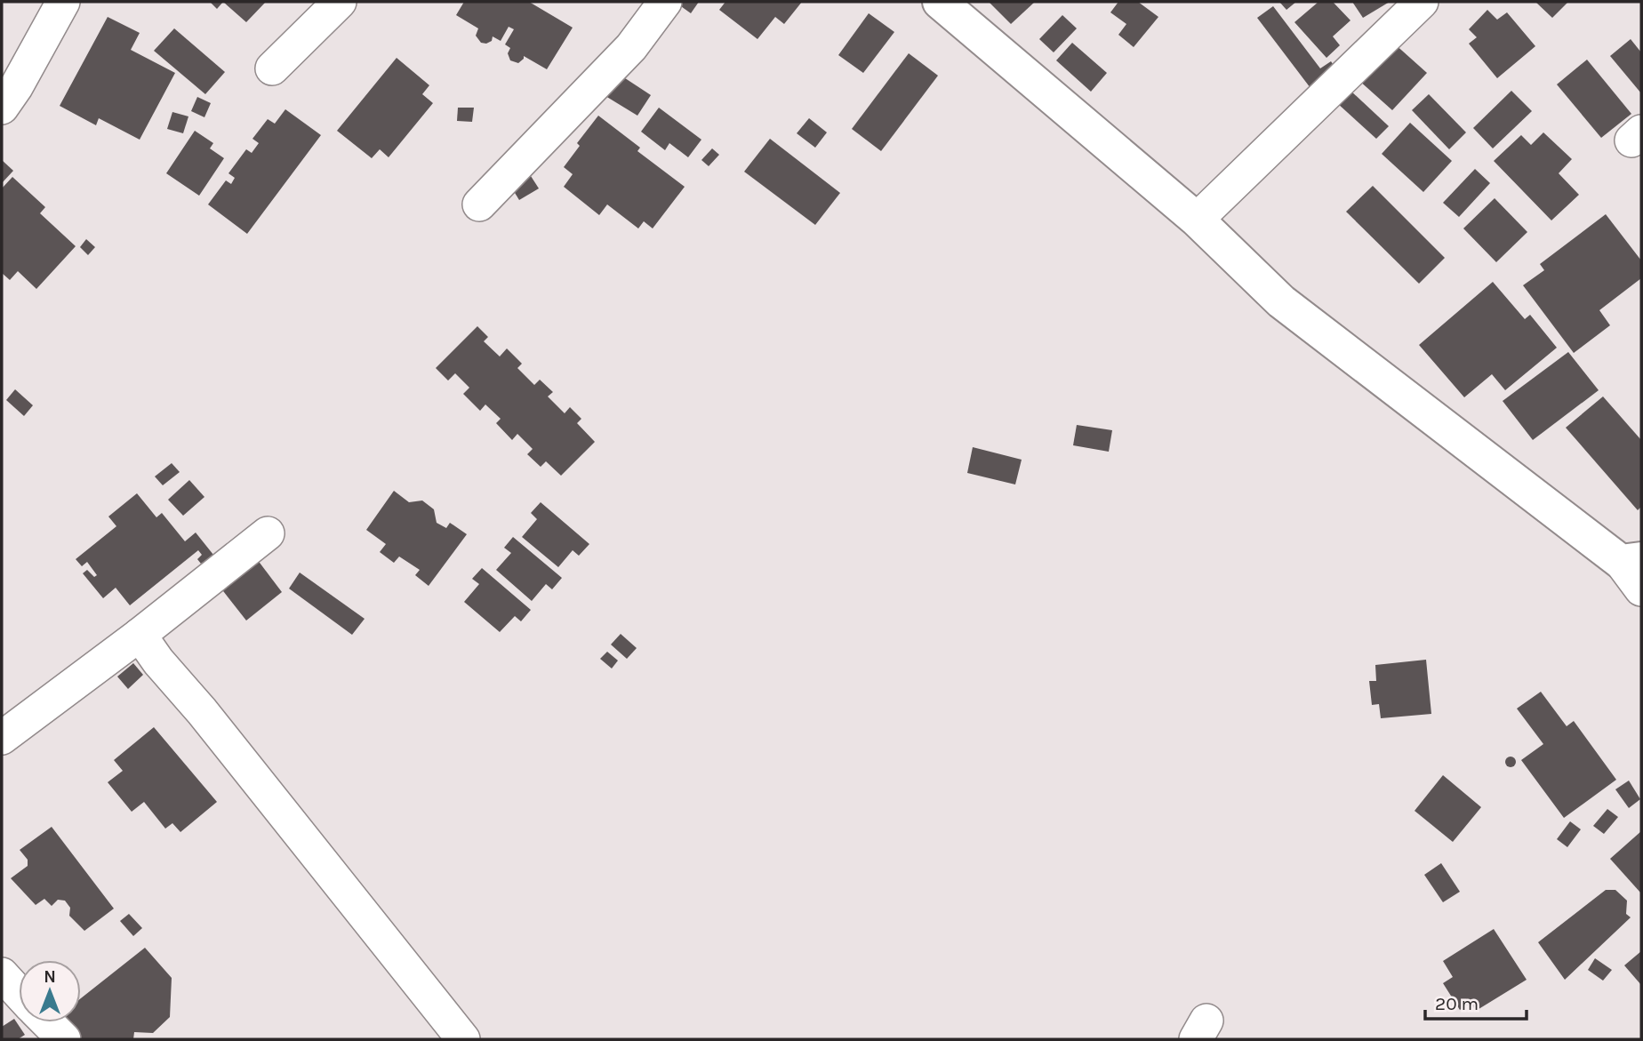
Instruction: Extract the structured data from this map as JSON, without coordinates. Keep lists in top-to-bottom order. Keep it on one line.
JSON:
{"scale_bar":"20 m","north":"top"}
